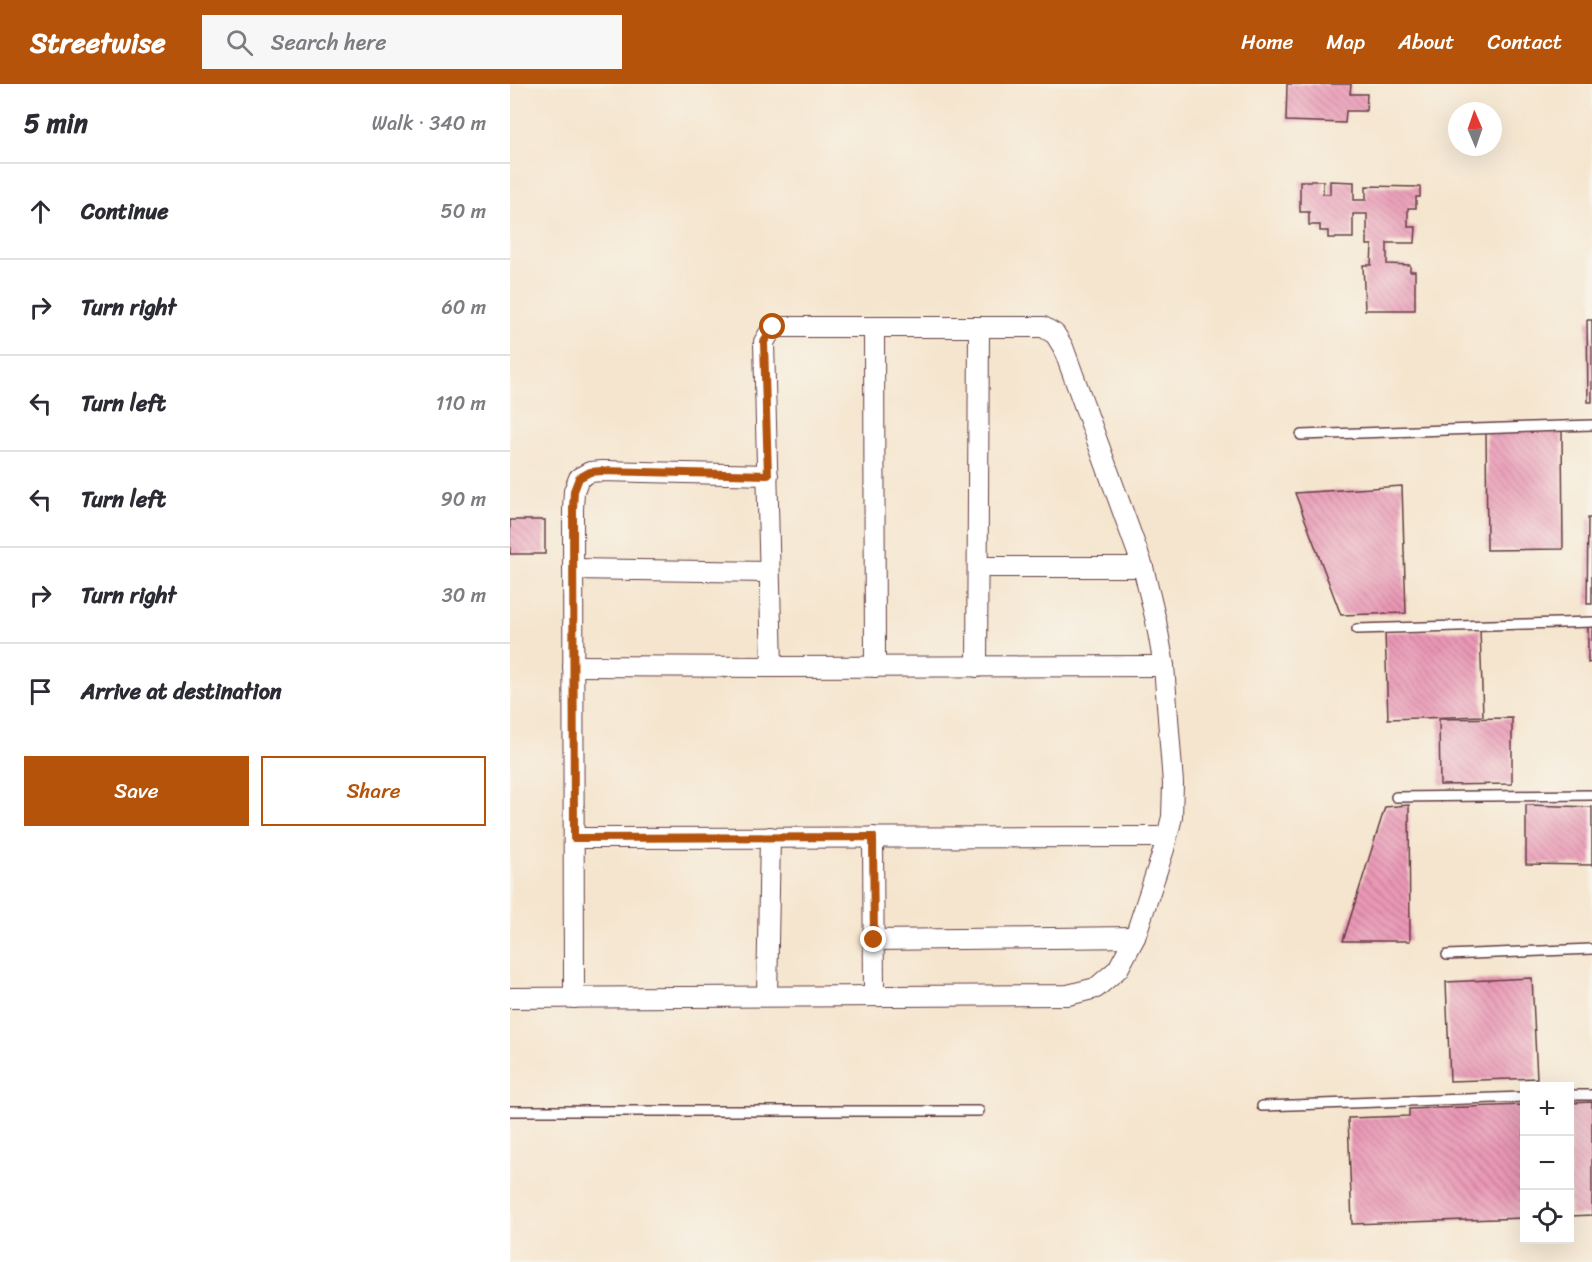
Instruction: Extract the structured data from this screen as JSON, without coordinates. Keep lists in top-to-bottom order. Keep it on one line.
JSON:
{"north":"top","page":{"header":"Streetwise","search":"Search here","nav":["Home","Map","About","Contact"],"heading":["5 min","Walk · 340 m"],"list":[["Continue","50 m"],["Turn right","60 m"],["Turn left","110 m"],["Turn left","90 m"],["Turn right","30 m"],"Arrive at destination"],"buttons":["Save","Share"],"map_buttons":["+","−"]}}
